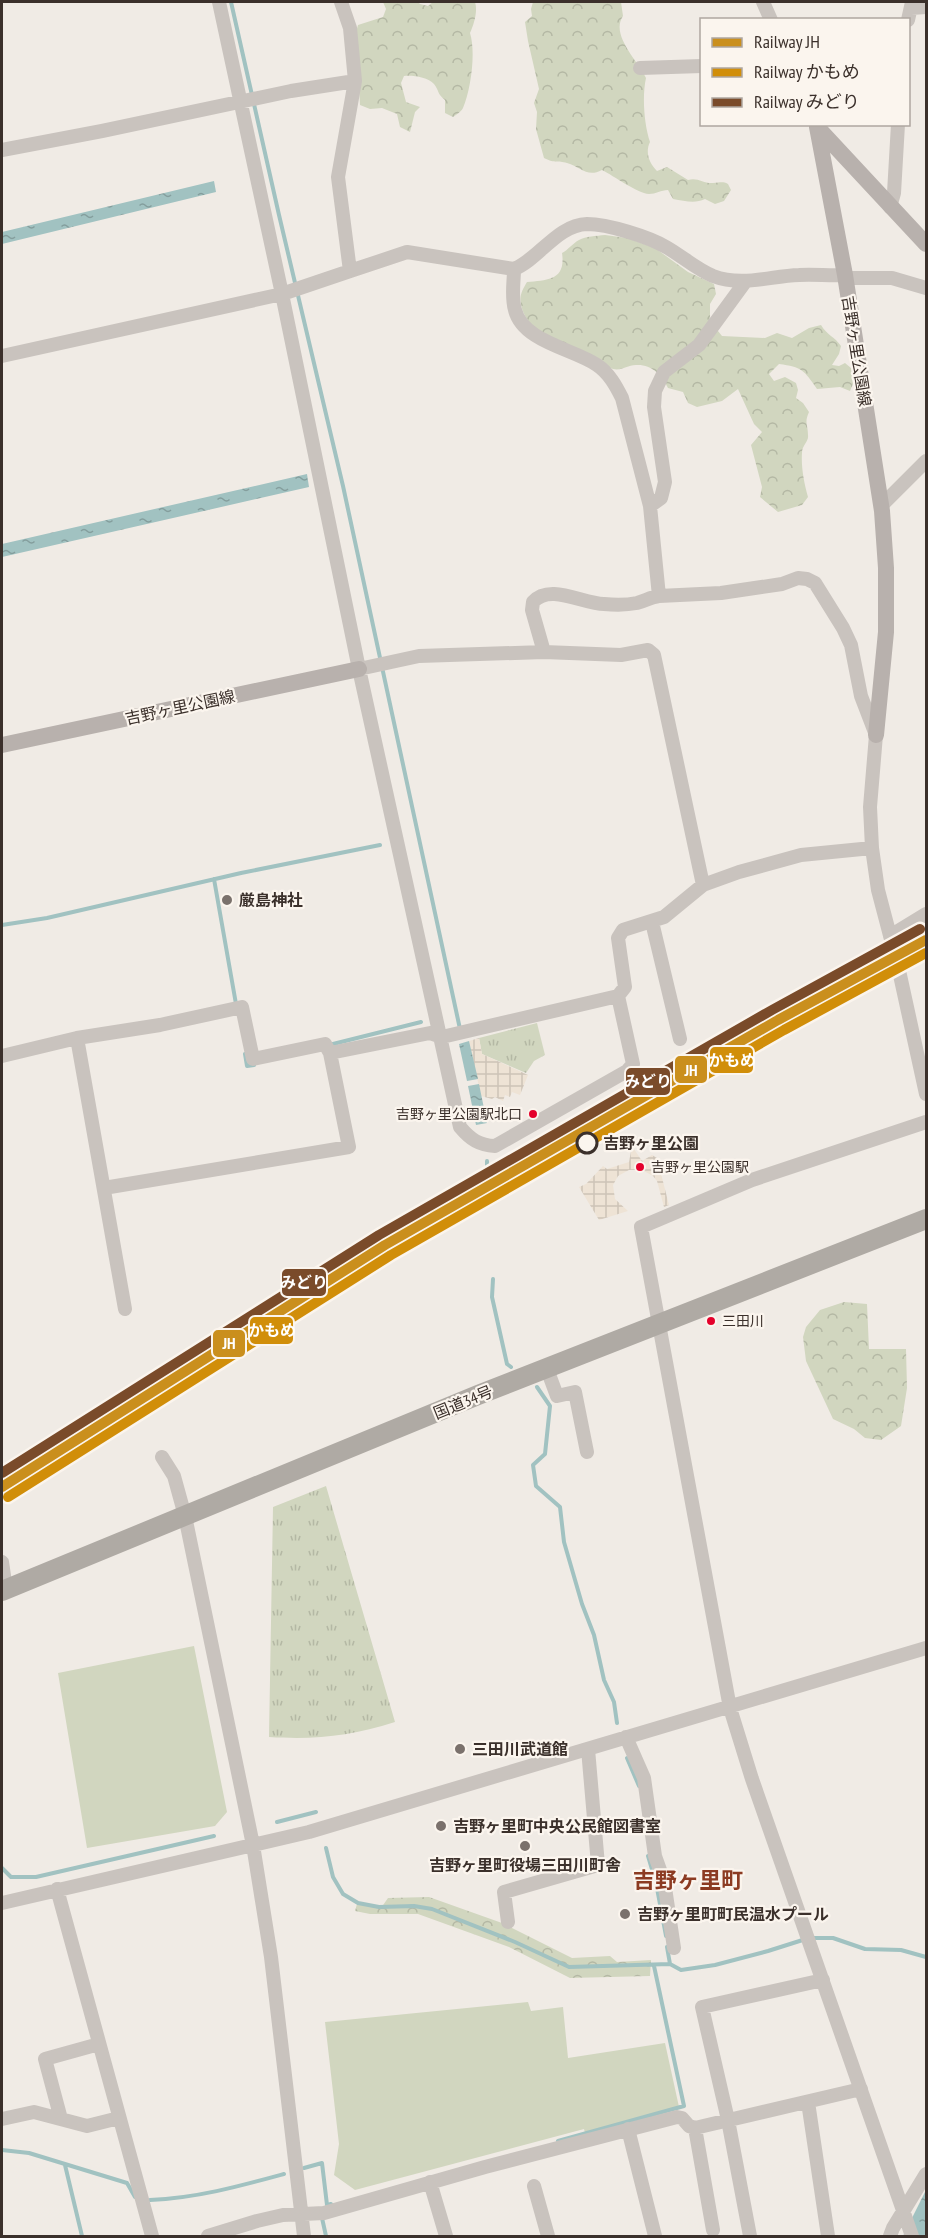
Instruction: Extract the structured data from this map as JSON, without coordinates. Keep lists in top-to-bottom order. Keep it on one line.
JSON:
{"streets":{"highway":["国道34号"],"main road":["吉野ヶ里公園線"]},"districts":["吉野ヶ里町"],"places":["厳島神社","吉野ヶ里公園駅北口","吉野ヶ里公園","吉野ヶ里公園駅","三田川","三田川武道館","吉野ヶ里町中央公民館図書室","吉野ヶ里町役場三田川町舎","吉野ヶ里町町民温水プール"],"lines":["rail line みどり","rail line JH","rail line かもめ"],"legend":["Railway JH","Railway かもめ","Railway みどり"]}
